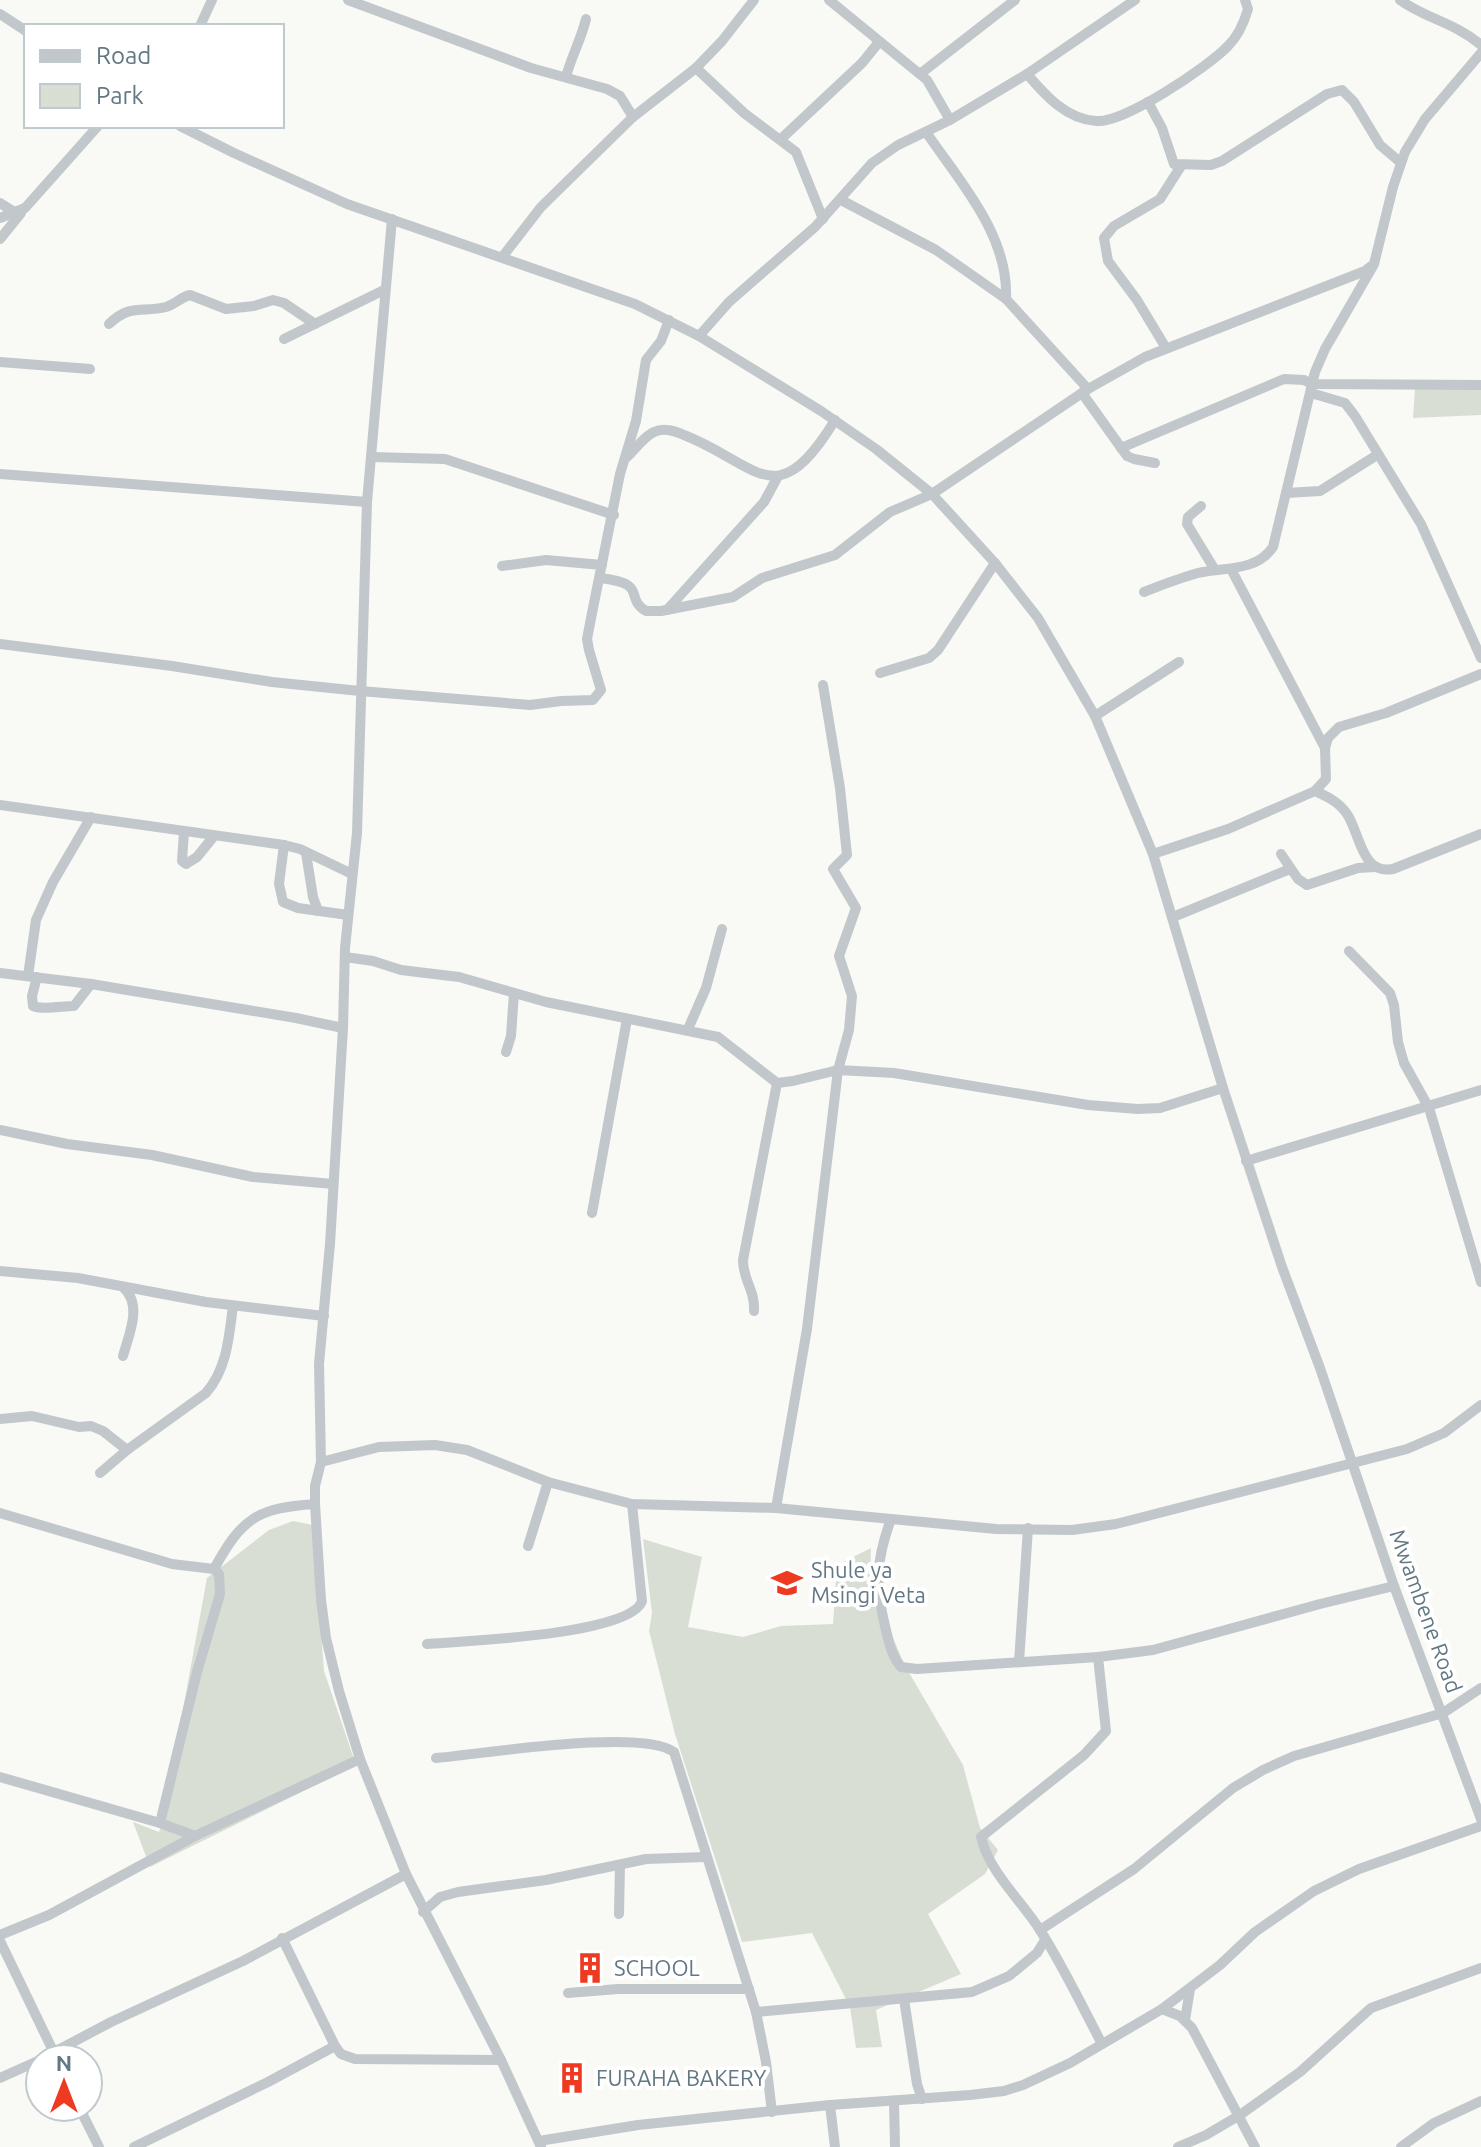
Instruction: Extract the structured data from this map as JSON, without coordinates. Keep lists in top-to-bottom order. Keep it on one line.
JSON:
{"streets":{"street":["Mwambene Road"]},"places":{"school or university":["Shule ya Msingi Veta"],"building":["SCHOOL","FURAHA BAKERY"]},"legend":["Road","Park"],"north":"top"}
